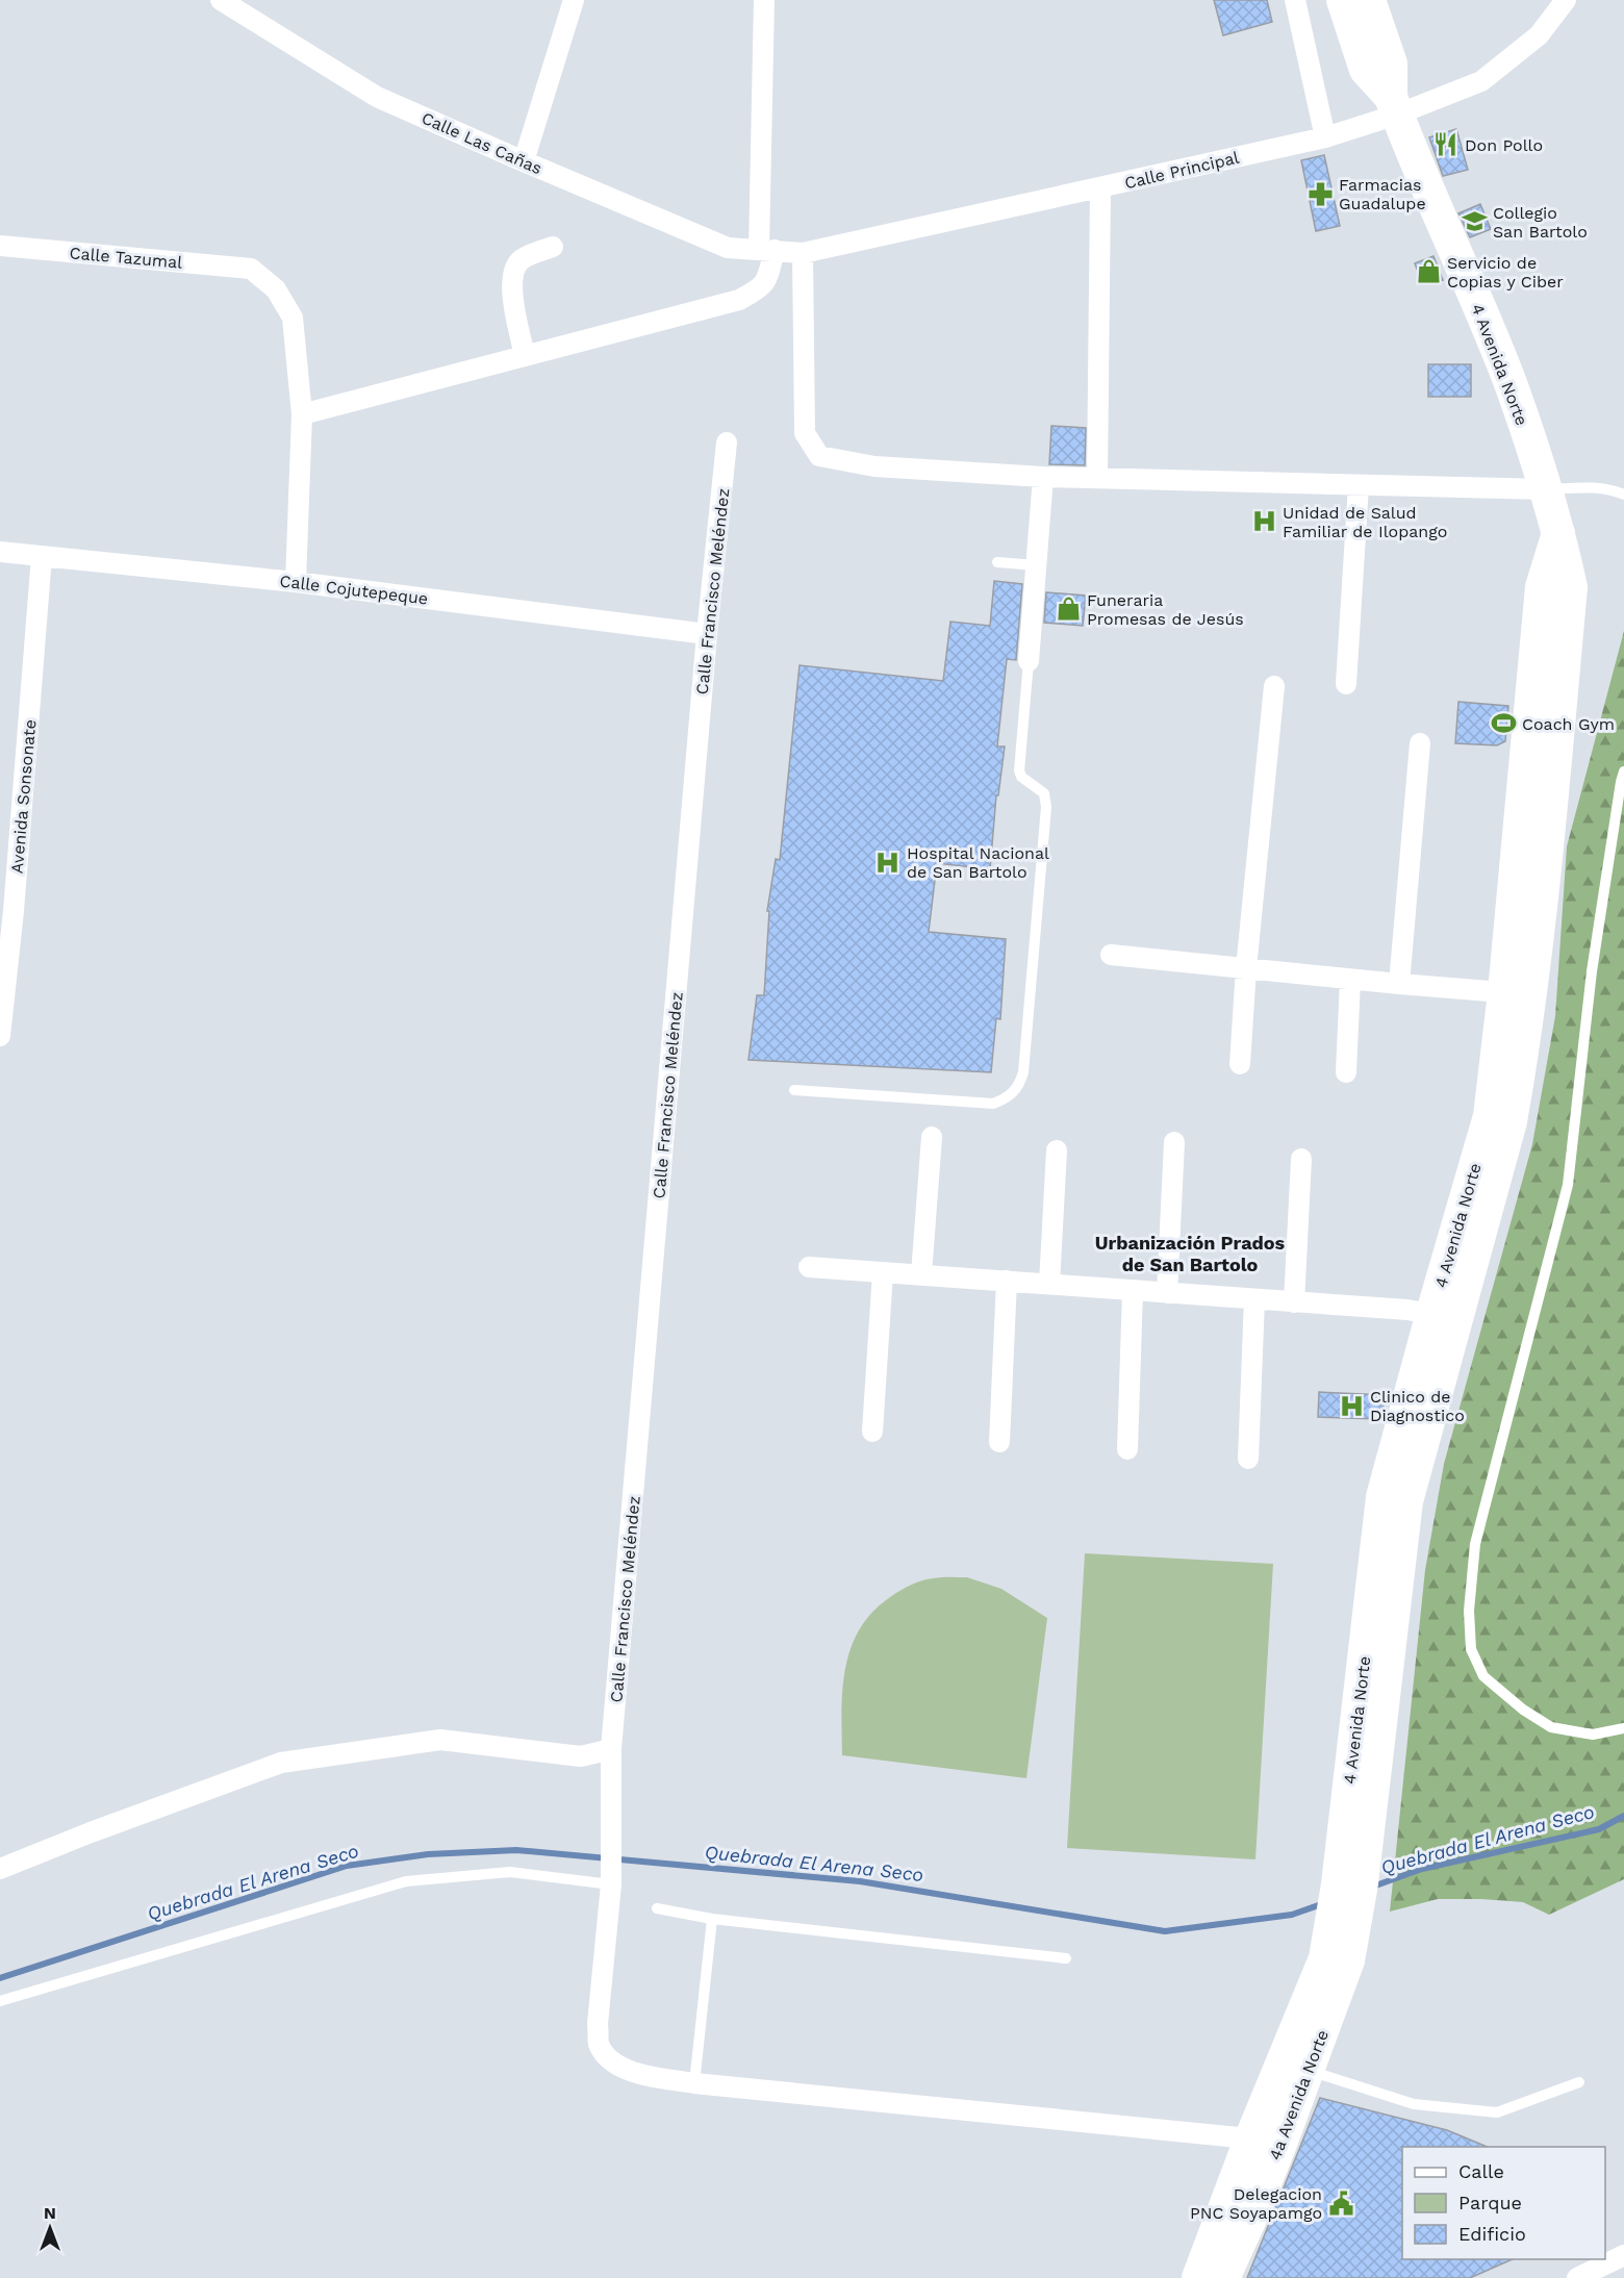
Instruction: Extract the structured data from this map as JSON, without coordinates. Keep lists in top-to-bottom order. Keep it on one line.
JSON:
{"streets":{"main road":["4 Avenida Norte","4a Avenida Norte"],"street":["Calle Las Cañas","Calle Principal","Calle Tazumal","Calle Cojutepeque","Calle Francisco Meléndez","Avenida Sonsonate"]},"crossings":[["Calle Las Cañas","Calle Principal"],["Calle Principal","4 Avenida Norte"],["4 Avenida Norte","4a Avenida Norte"],["Calle Cojutepeque","Calle Francisco Meléndez"],["Calle Cojutepeque","Avenida Sonsonate"],["Calle Francisco Meléndez","4a Avenida Norte"]],"districts":["Urbanización Prados de San Bartolo"],"water":["Quebrada El Arena Seco"],"places":{"restaurant":["Don Pollo"],"pharmacy":["Farmacias Guadalupe"],"school or university":["Collegio San Bartolo"],"shop":["Servicio de Copias y Ciber","Funeraria Promesas de Jesús"],"hospital":["Unidad de Salud Familiar de Ilopango","Hospital Nacional de San Bartolo","Clinico de Diagnostico"],"sports":["Coach Gym"],"public building":["Delegacion PNC Soyapamgo"]},"legend":["Calle","Parque","Edificio"],"north":"top"}
